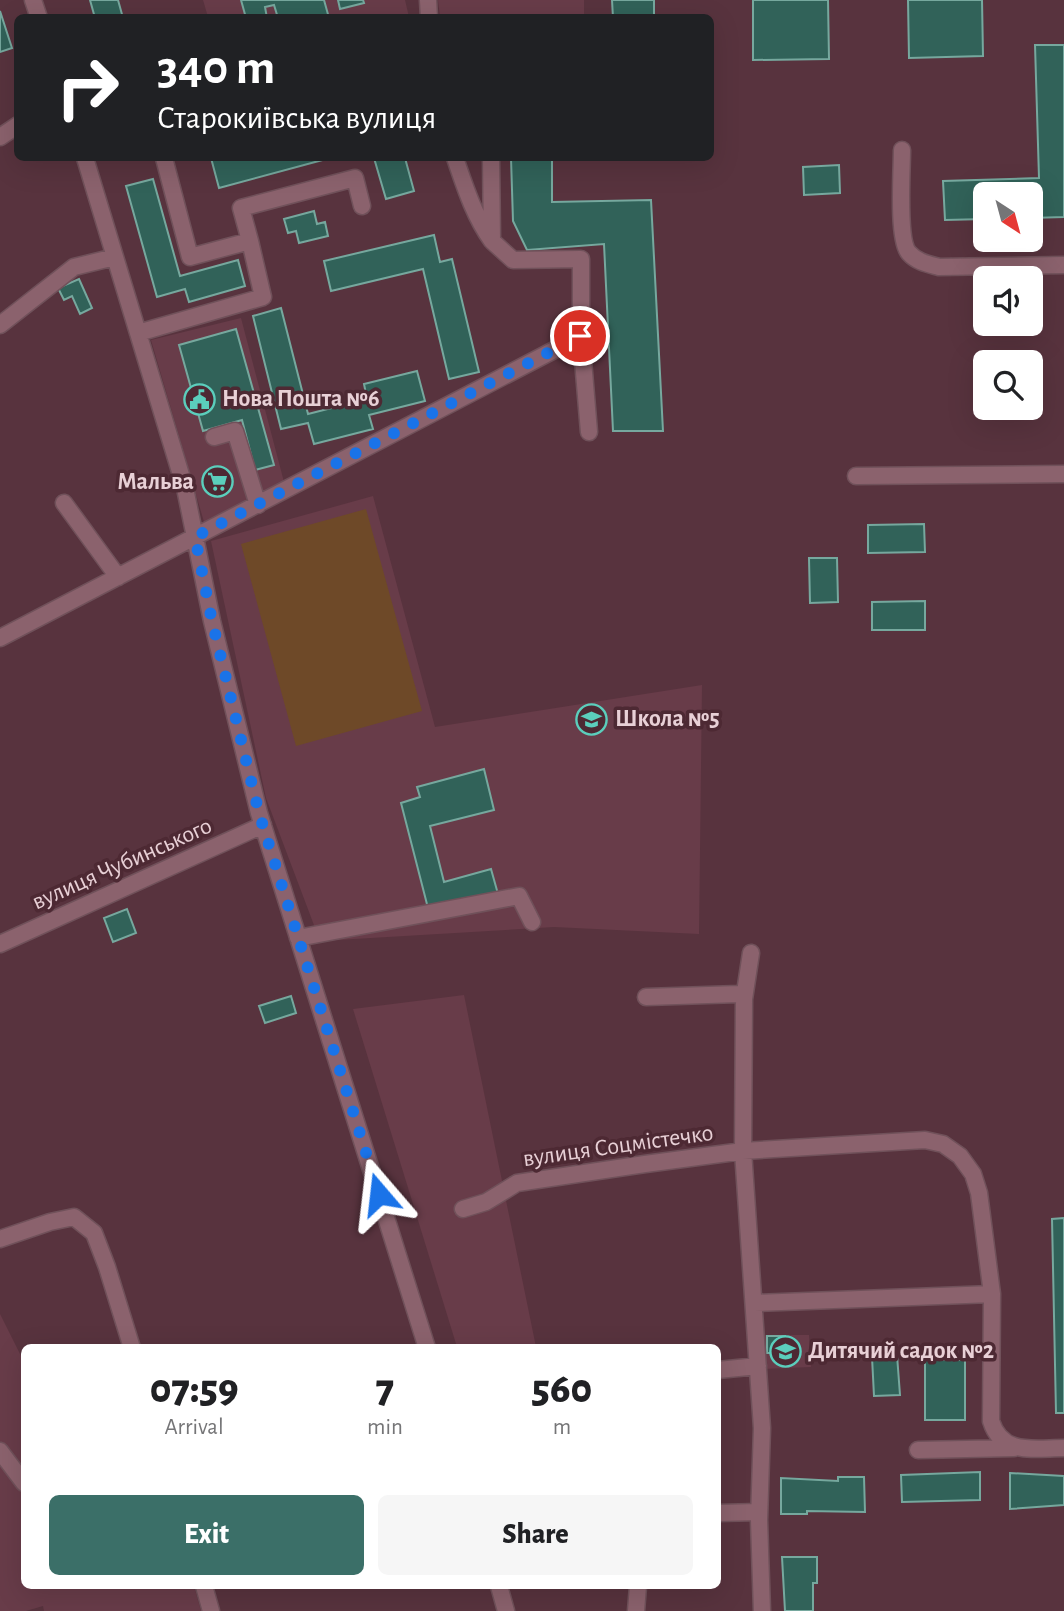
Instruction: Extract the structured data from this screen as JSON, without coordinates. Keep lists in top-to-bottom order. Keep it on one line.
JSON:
{"streets":{"street":["вулиця Чубинського","вулиця Соцмістечко"]},"places":{"public building":["Нова Пошта №6"],"supermarket":["Мальва"],"school or university":["Школа №5","Дитячий садок №2"]},"north":"bottom right","page":{"turn":["340 m","Старокиївська вулиця"],"eta":["07:59","Arrival","7","min","560","m"],"buttons":["Exit","Share"]}}
